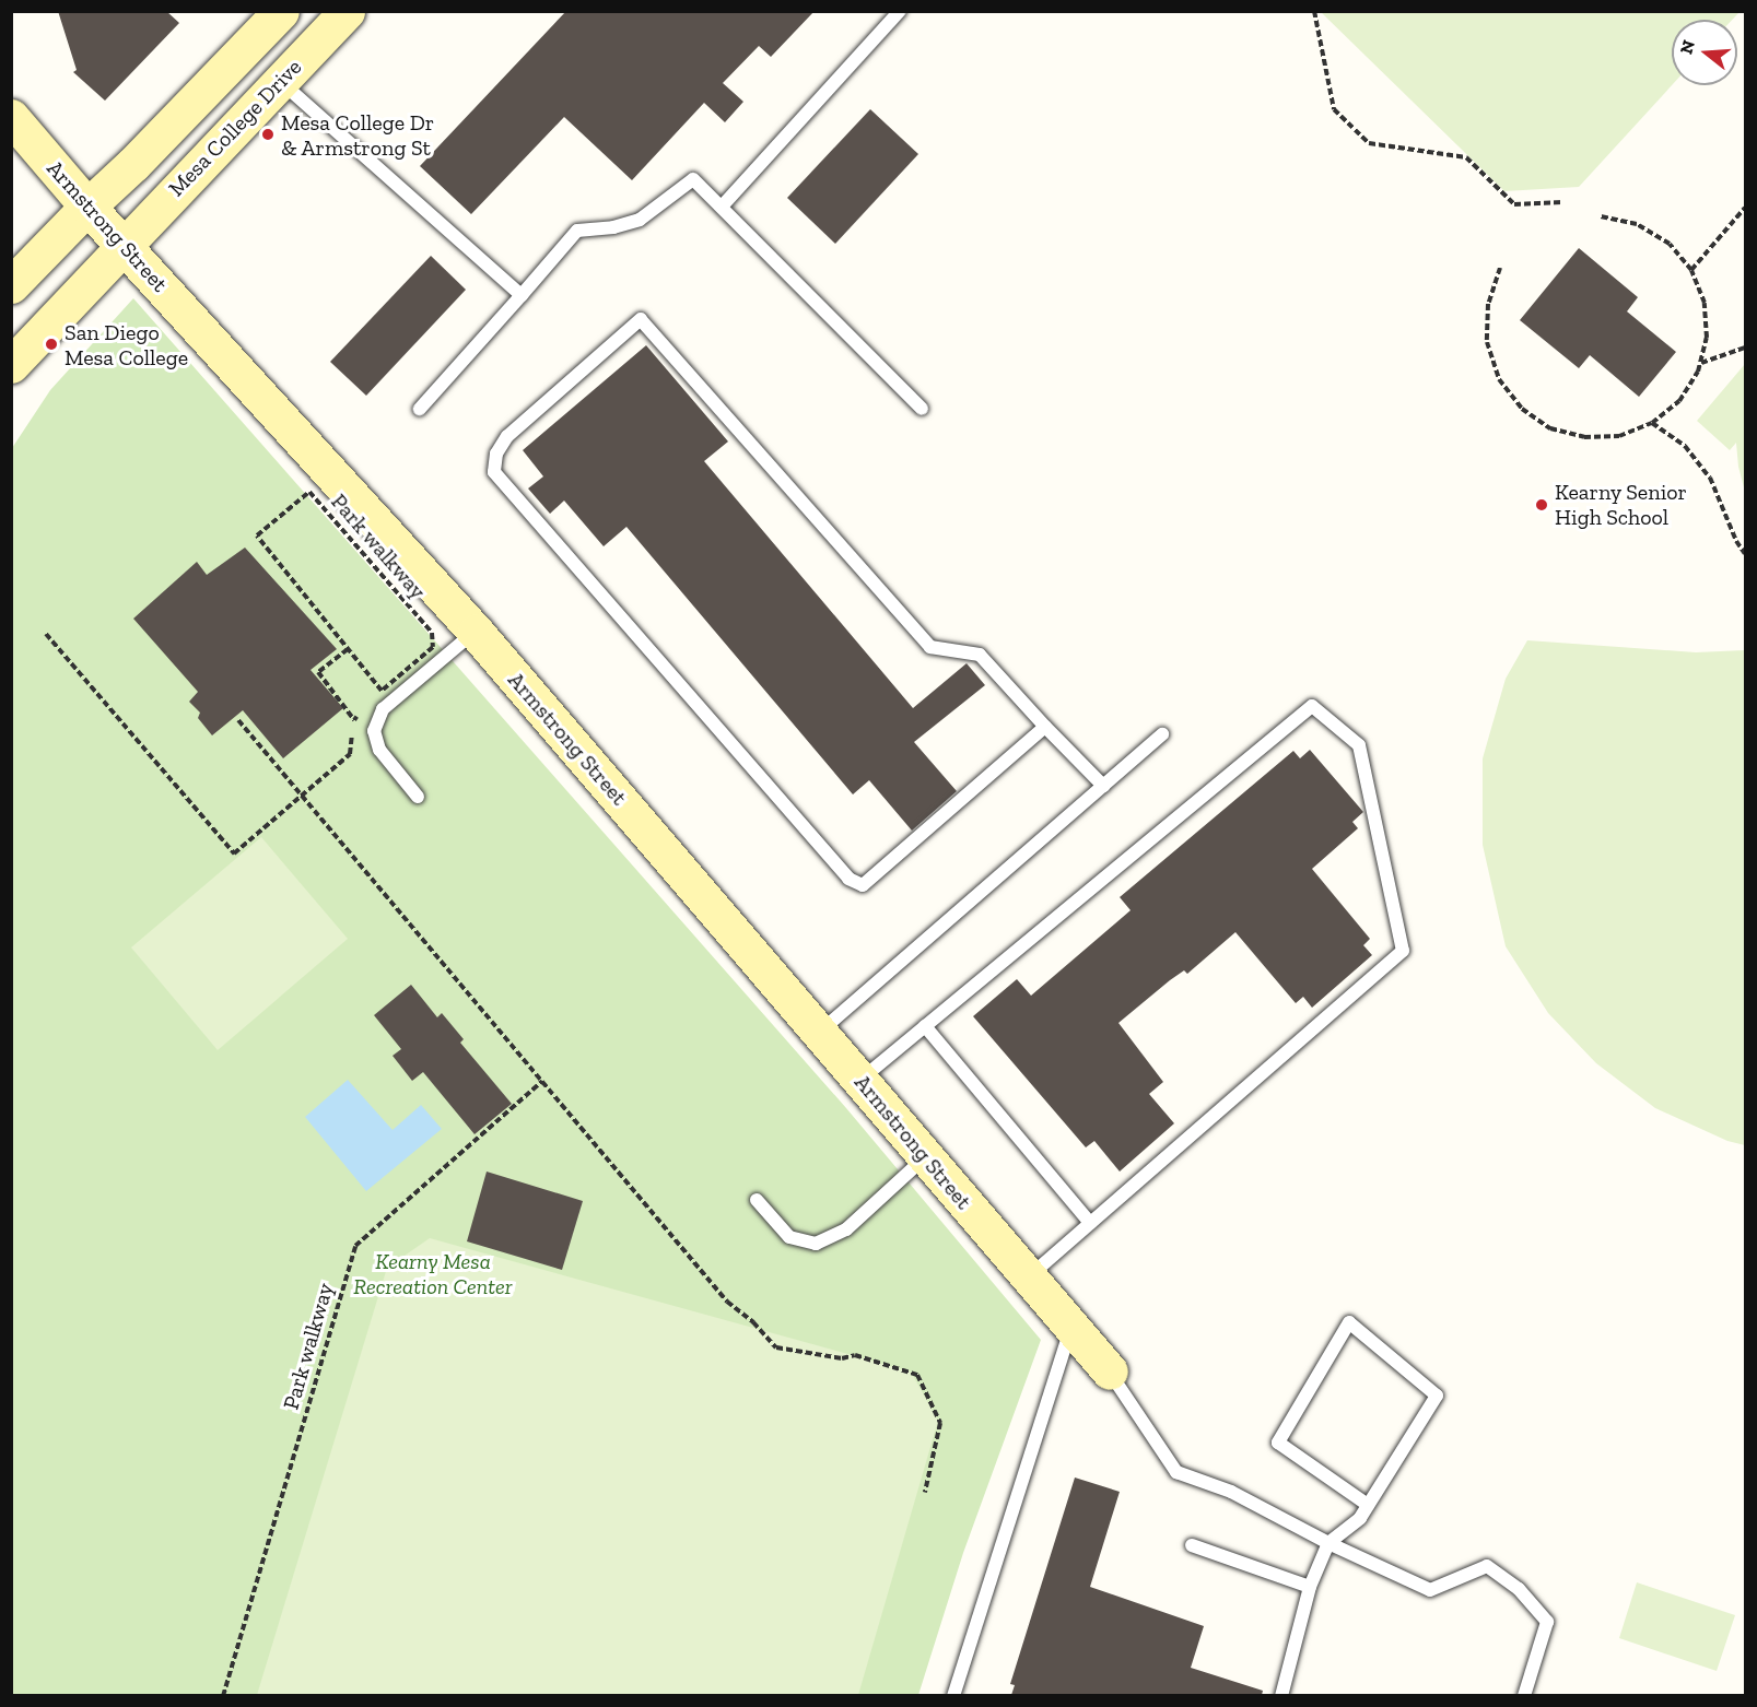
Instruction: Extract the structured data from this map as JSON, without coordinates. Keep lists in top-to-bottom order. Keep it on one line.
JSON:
{"streets":{"street":["Mesa College Drive","Armstrong Street"],"path":["Park walkway"]},"crossings":[["Mesa College Drive","Armstrong Street"]],"parks":["Kearny Mesa Recreation Center"],"places":["Mesa College Dr & Armstrong St","San Diego Mesa College","Kearny Senior High School"],"north":"left"}
